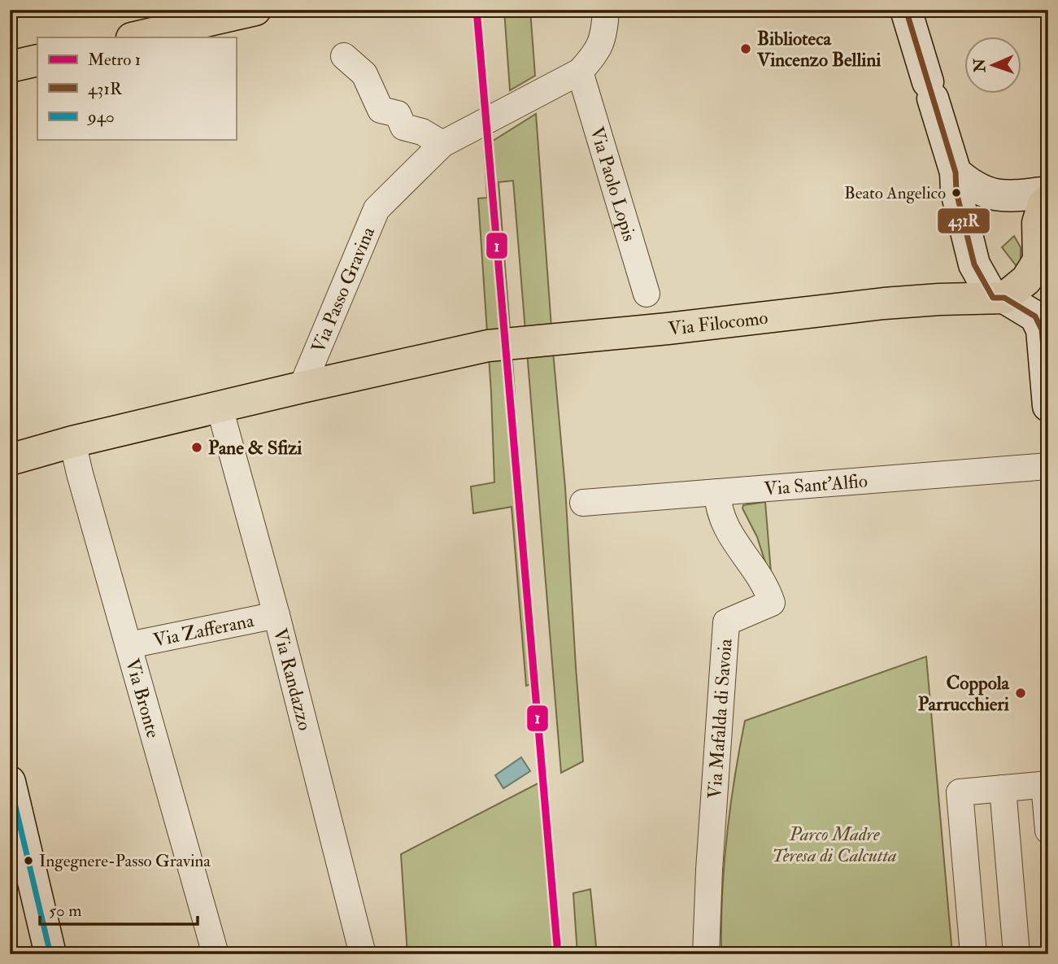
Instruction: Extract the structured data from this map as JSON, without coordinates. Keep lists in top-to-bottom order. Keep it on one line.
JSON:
{"streets":{"main road":["Via Filocomo"],"street":["Via Paolo Lopis","Via Passo Gravina","Via Sant'Alfio","Via Zafferana","Via Randazzo","Via Bronte","Via Mafalda di Savoia"]},"crossings":[["Via Paolo Lopis","Via Passo Gravina"],["Via Passo Gravina","Via Filocomo"],["Via Sant'Alfio","Via Mafalda di Savoia"],["Via Zafferana","Via Randazzo"],["Via Zafferana","Via Bronte"]],"parks":["Parco Madre Teresa di Calcutta"],"places":["Biblioteca Vincenzo Bellini","Beato Angelico","Pane & Sfizi","Coppola Parrucchieri","Ingegnere-Passo Gravina"],"lines":["metro line 1","transit line 431R","transit line 940"],"legend":["Metro 1","431R","940"],"scale_bar":"50 m","north":"left"}
